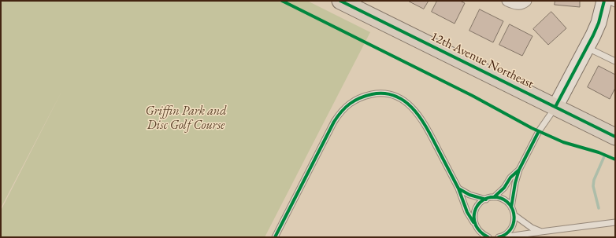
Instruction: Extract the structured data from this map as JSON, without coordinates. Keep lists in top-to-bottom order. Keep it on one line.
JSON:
{"streets":{"main road":["12th Avenue Northeast"]},"parks":["Griffin Park and Disc Golf Course"]}
